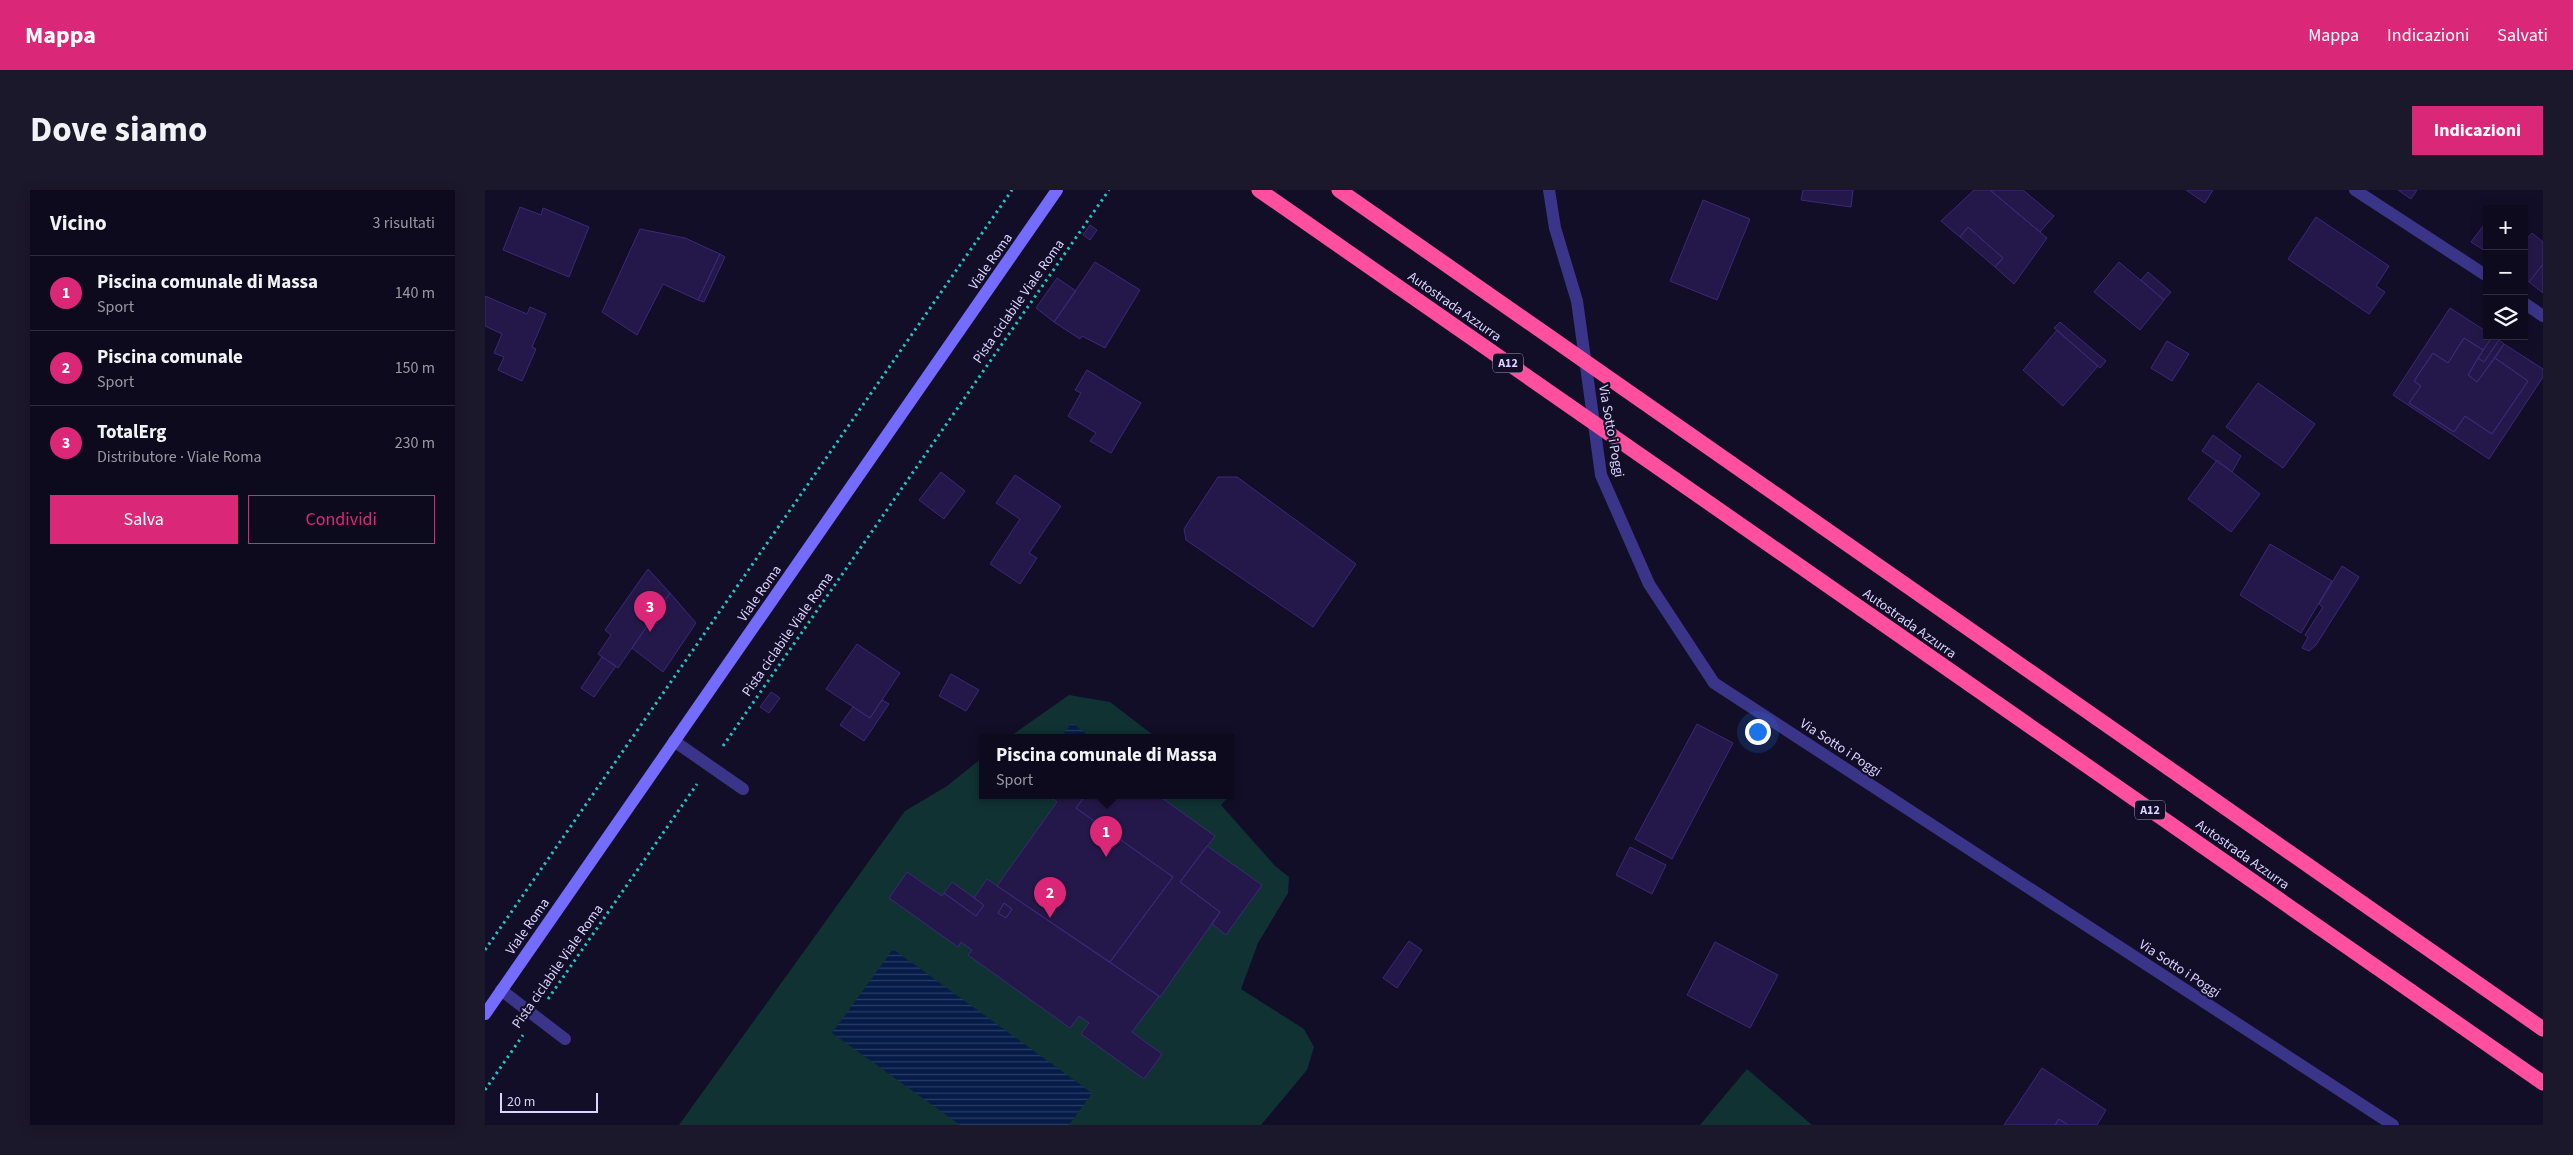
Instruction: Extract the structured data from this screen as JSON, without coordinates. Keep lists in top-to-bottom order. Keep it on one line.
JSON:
{"streets":{"highway":["Autostrada Azzurra","A12"],"main road":["Viale Roma"],"street":["Via Sotto i Poggi"],"path":["Pista ciclabile Viale Roma"]},"scale_bar":"20 m","page":{"header":"Mappa","nav":["Mappa","Indicazioni","Salvati"],"title":"Dove siamo","buttons":["Indicazioni",["Salva","Condividi"]],"heading":["Vicino","3 risultati"],"map_buttons":["+","−"],"list":[{"mark":"1","name":"Piscina comunale di Massa","note":"Sport","value":"140 m"},{"mark":"2","name":"Piscina comunale","note":"Sport","value":"150 m"},{"mark":"3","name":"TotalErg","note":"Distributore · Viale Roma","value":"230 m"}],"pins":["3","1","2"],"popup":["Piscina comunale di Massa","Sport"],"scale":"20 m"}}
